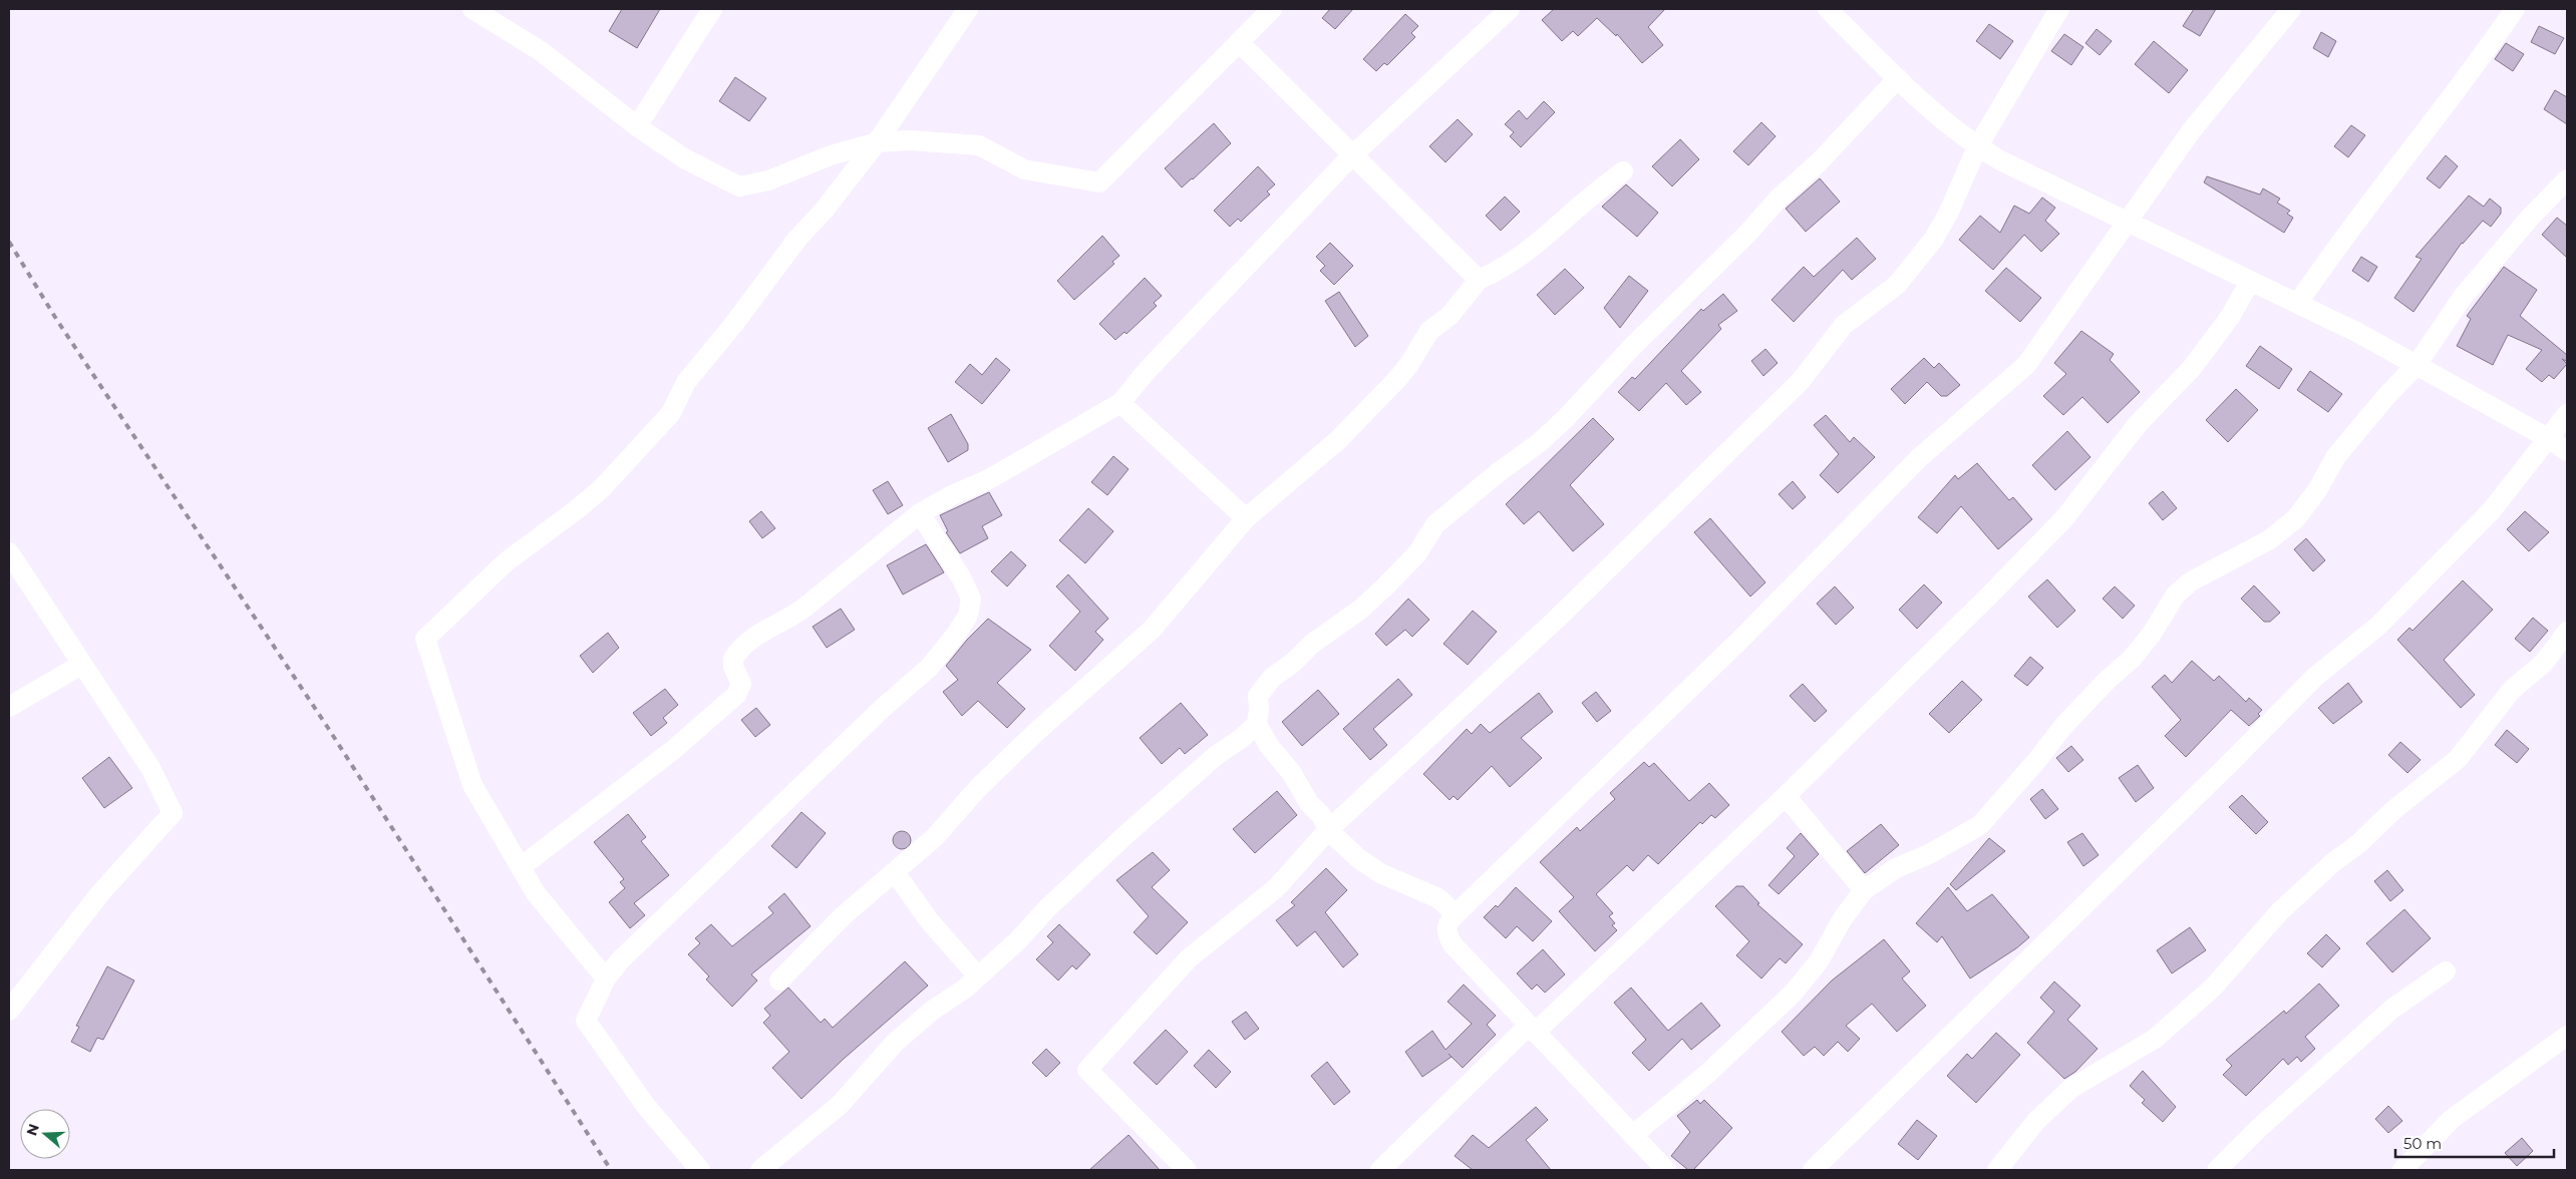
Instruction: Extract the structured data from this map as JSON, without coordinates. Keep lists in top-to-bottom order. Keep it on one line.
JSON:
{"scale_bar":"50 m","north":"left"}
